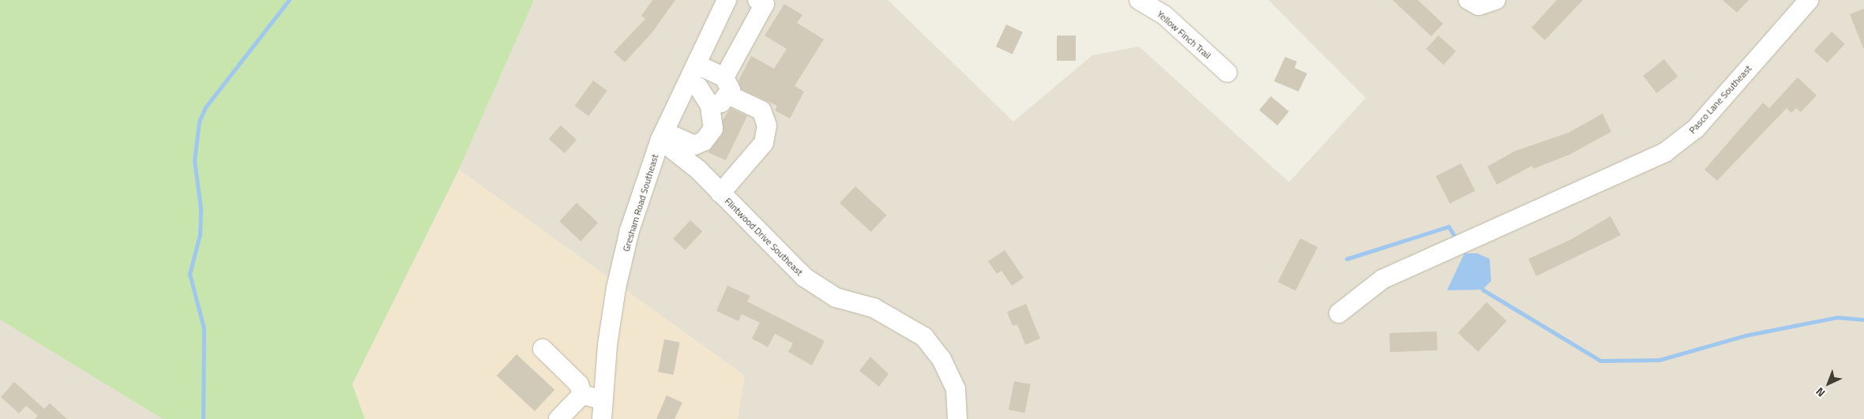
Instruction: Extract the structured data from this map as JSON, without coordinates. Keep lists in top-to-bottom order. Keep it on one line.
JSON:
{"streets":{"street":["Yellow Finch Trail","Pasco Lane Southeast","Gresham Road Southeast","Flintwood Drive Southeast"]},"crossings":[["Gresham Road Southeast","Flintwood Drive Southeast"]],"north":"bottom left"}
